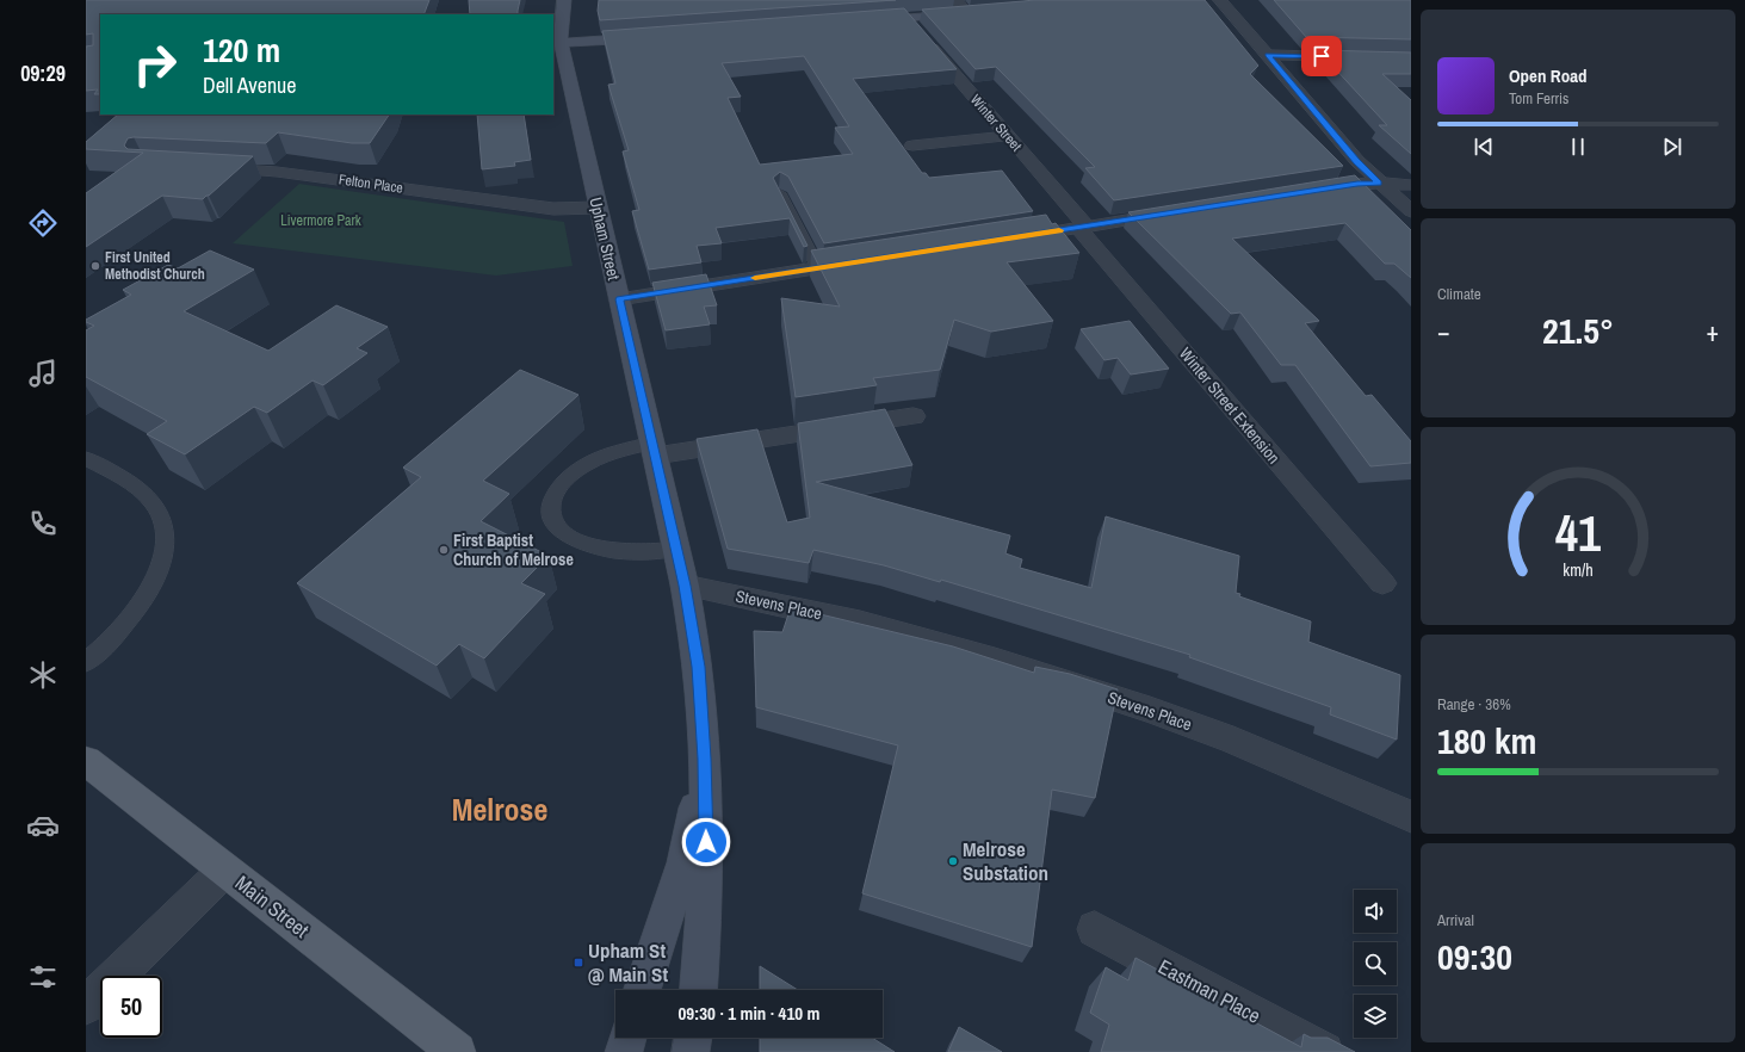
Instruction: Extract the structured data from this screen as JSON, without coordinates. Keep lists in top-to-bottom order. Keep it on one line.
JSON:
{"streets":{"main road":["Upham Street","Main Street"],"street":["Winter Street","Felton Place","Winter Street Extension","Stevens Place","Eastman Place"]},"crossings":[["Winter Street","Winter Street Extension"],["Felton Place","Upham Street"],["Upham Street","Stevens Place"]],"districts":["Melrose"],"parks":["Livermore Park"],"places":{"other":["First United Methodist Church","First Baptist Church of Melrose","Melrose Substation"],"transit":["Upham St @ Main St"]},"page":{"tabs":"09:29","turn":["120 m","Dell Avenue"],"song":["Open Road","Tom Ferris"],"tile":["Climate",["Range · 36%","180 km"],["Arrival","09:30"]],"heat":["−","21.5°","+"],"limit":"50","trip":"09:30 · 1 min · 410 m","gauge":["41","km/h"]}}
